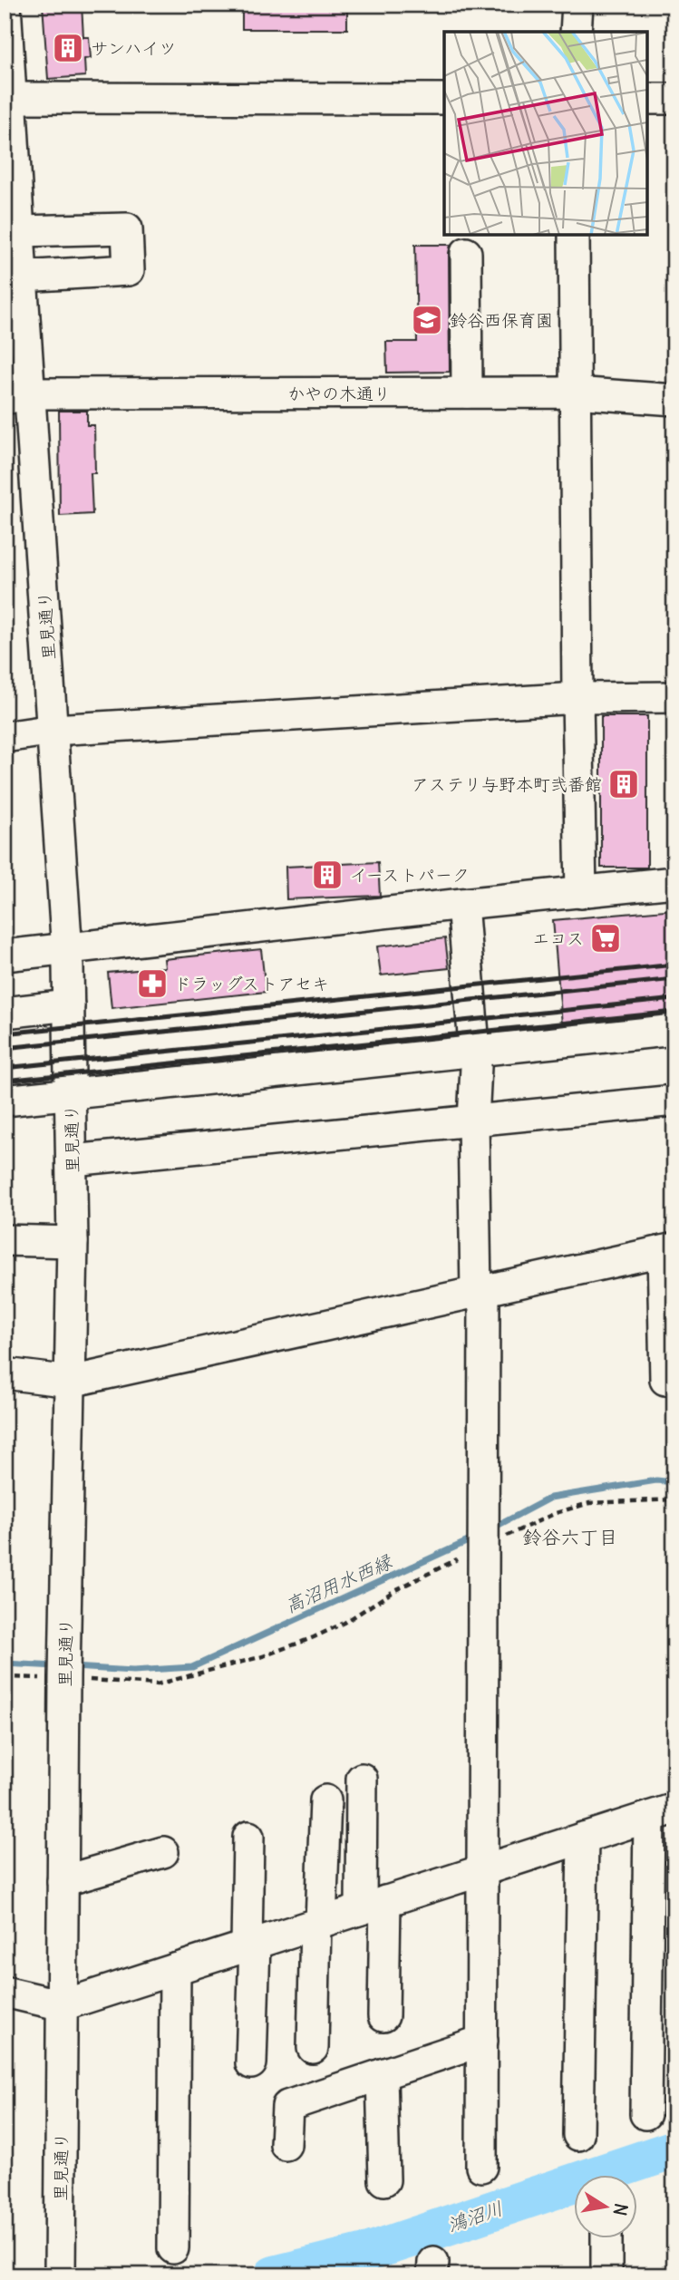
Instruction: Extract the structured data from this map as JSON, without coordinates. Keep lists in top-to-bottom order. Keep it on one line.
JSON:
{"streets":{"street":["かやの木通り","里見通り"]},"crossings":[["かやの木通り","里見通り"]],"districts":["鈴谷六丁目"],"water":["高沼用水西縁","鴻沼川"],"places":{"building":["サンハイツ","アステリ与野本町弐番館","イーストパーク"],"school or university":["鈴谷西保育園"],"supermarket":["エコス"],"pharmacy":["ドラッグストアセキ"]},"north":"right"}
